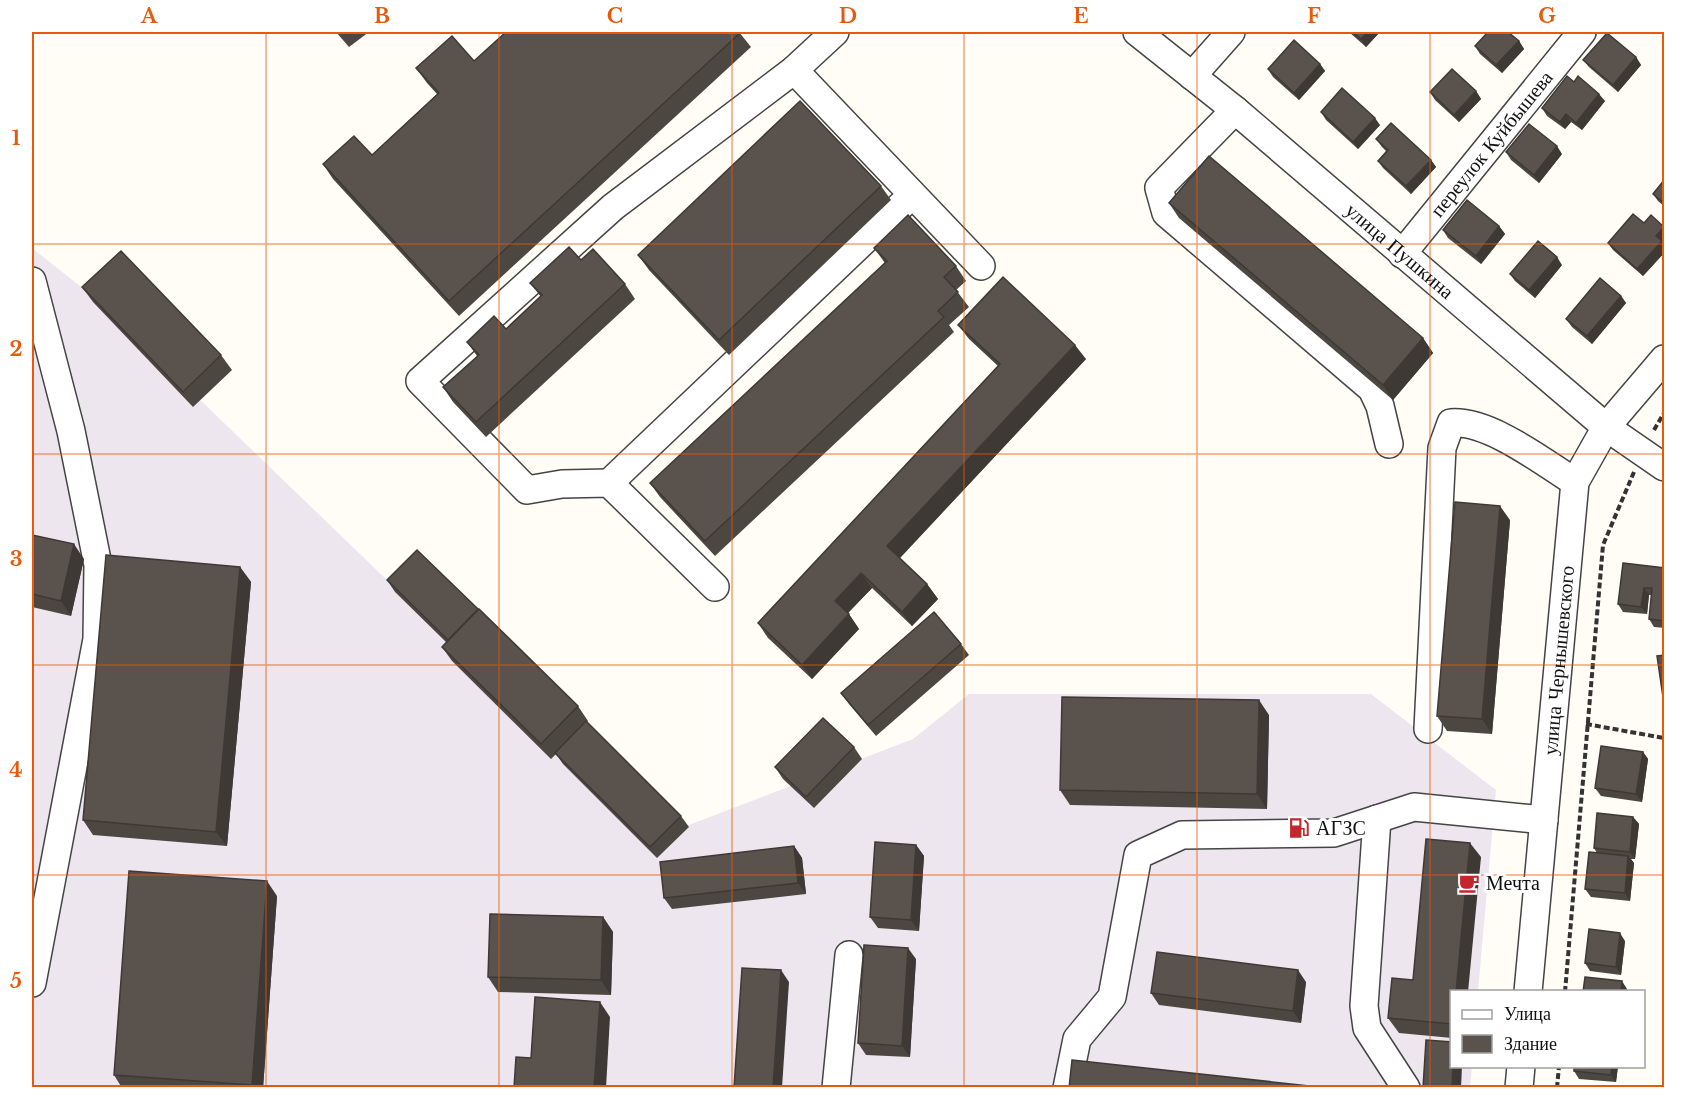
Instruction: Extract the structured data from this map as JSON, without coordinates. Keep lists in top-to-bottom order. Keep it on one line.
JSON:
{"streets":{"street":["переулок Куйбышева","улица Пушкина","улица Чернышевского"]},"crossings":[["переулок Куйбышева","улица Пушкина"],["улица Пушкина","улица Чернышевского"]],"places":{"fuel station":["АГЗС"],"cafe":["Мечта"]},"legend":["Улица","Здание"],"grid":{"columns":["A","B","C","D","E","F","G"],"rows":["1","2","3","4","5"]}}
